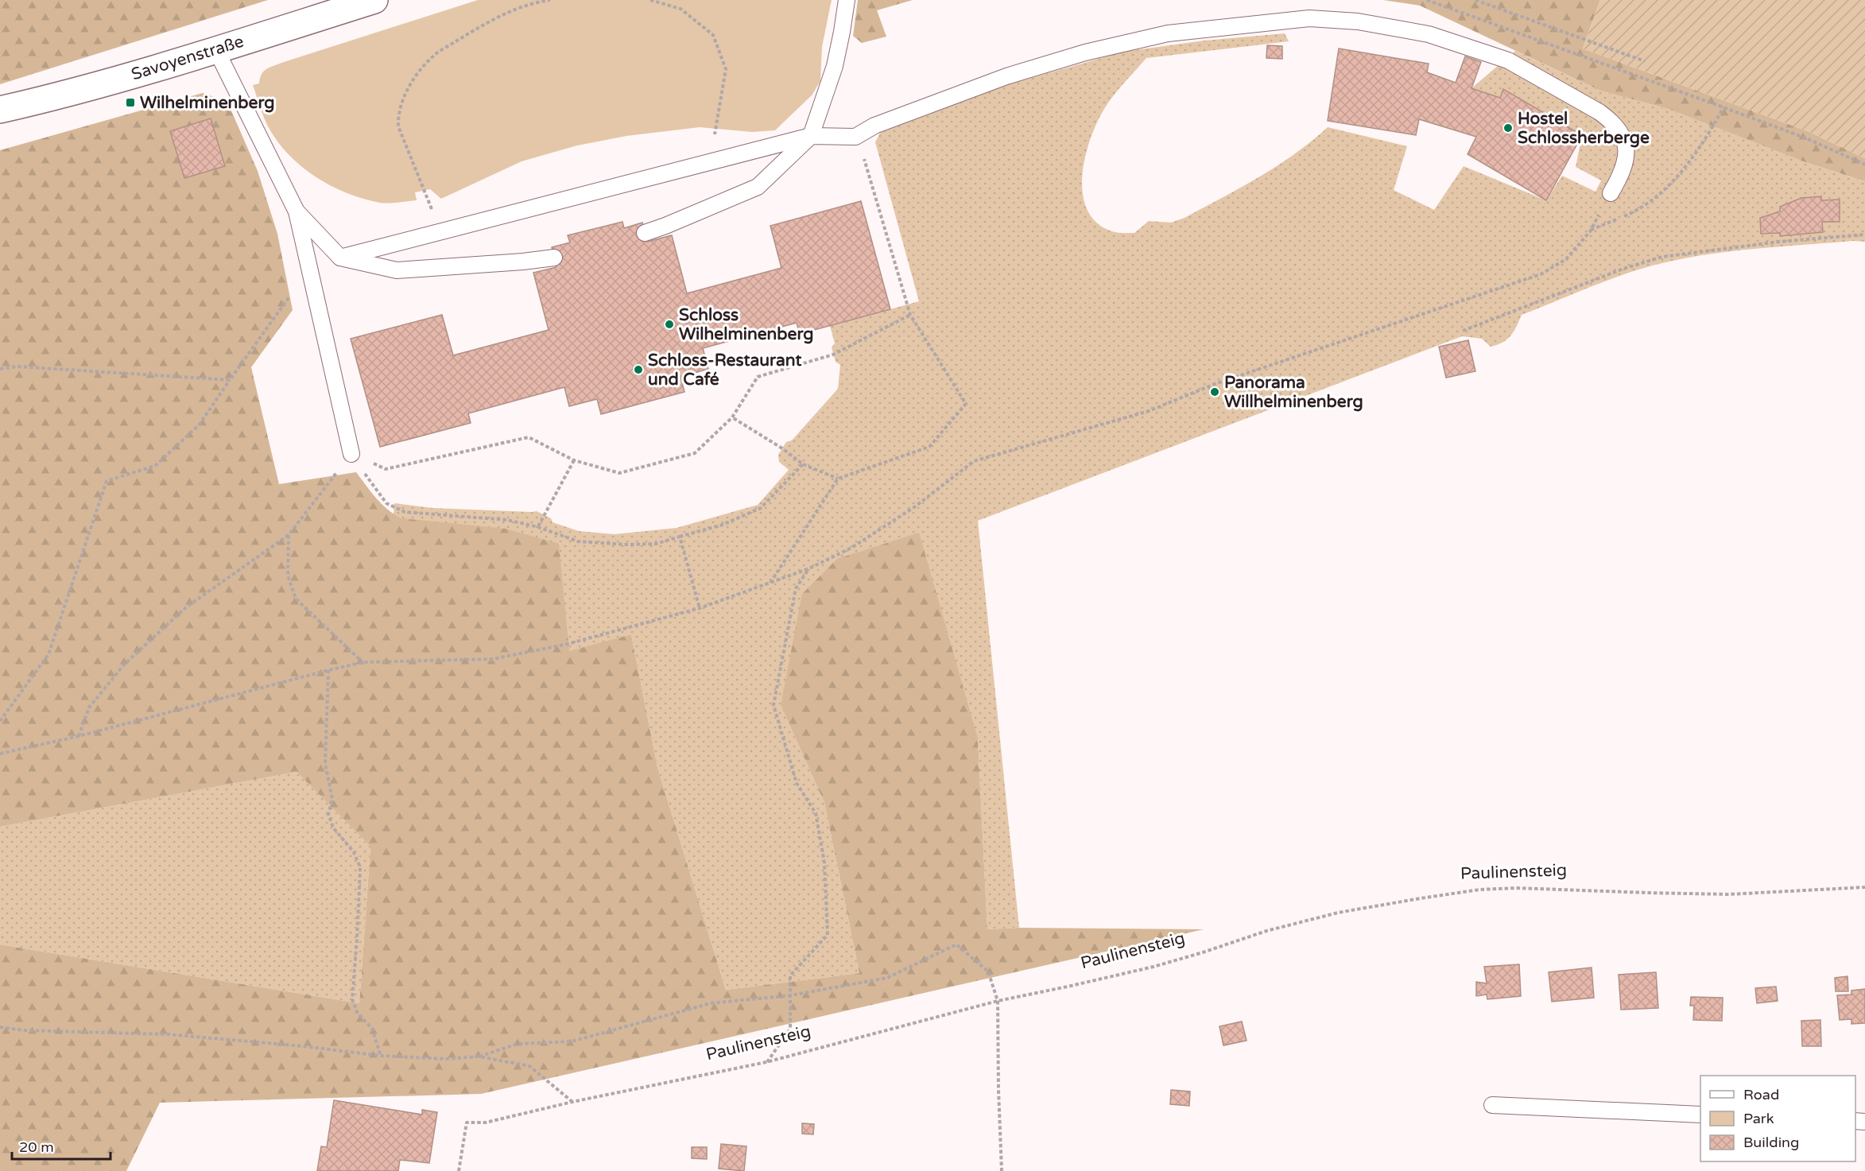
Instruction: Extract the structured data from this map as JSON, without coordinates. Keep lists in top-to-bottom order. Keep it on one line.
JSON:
{"streets":{"street":["Savoyenstraße"],"path":["Paulinensteig"]},"places":{"transit":["Wilhelminenberg"],"other":["Hostel Schlossherberge","Schloss Wilhelminenberg","Schloss-Restaurant und Café","Panorama Willhelminenberg"]},"legend":["Road","Park","Building"],"scale_bar":"20 m"}
